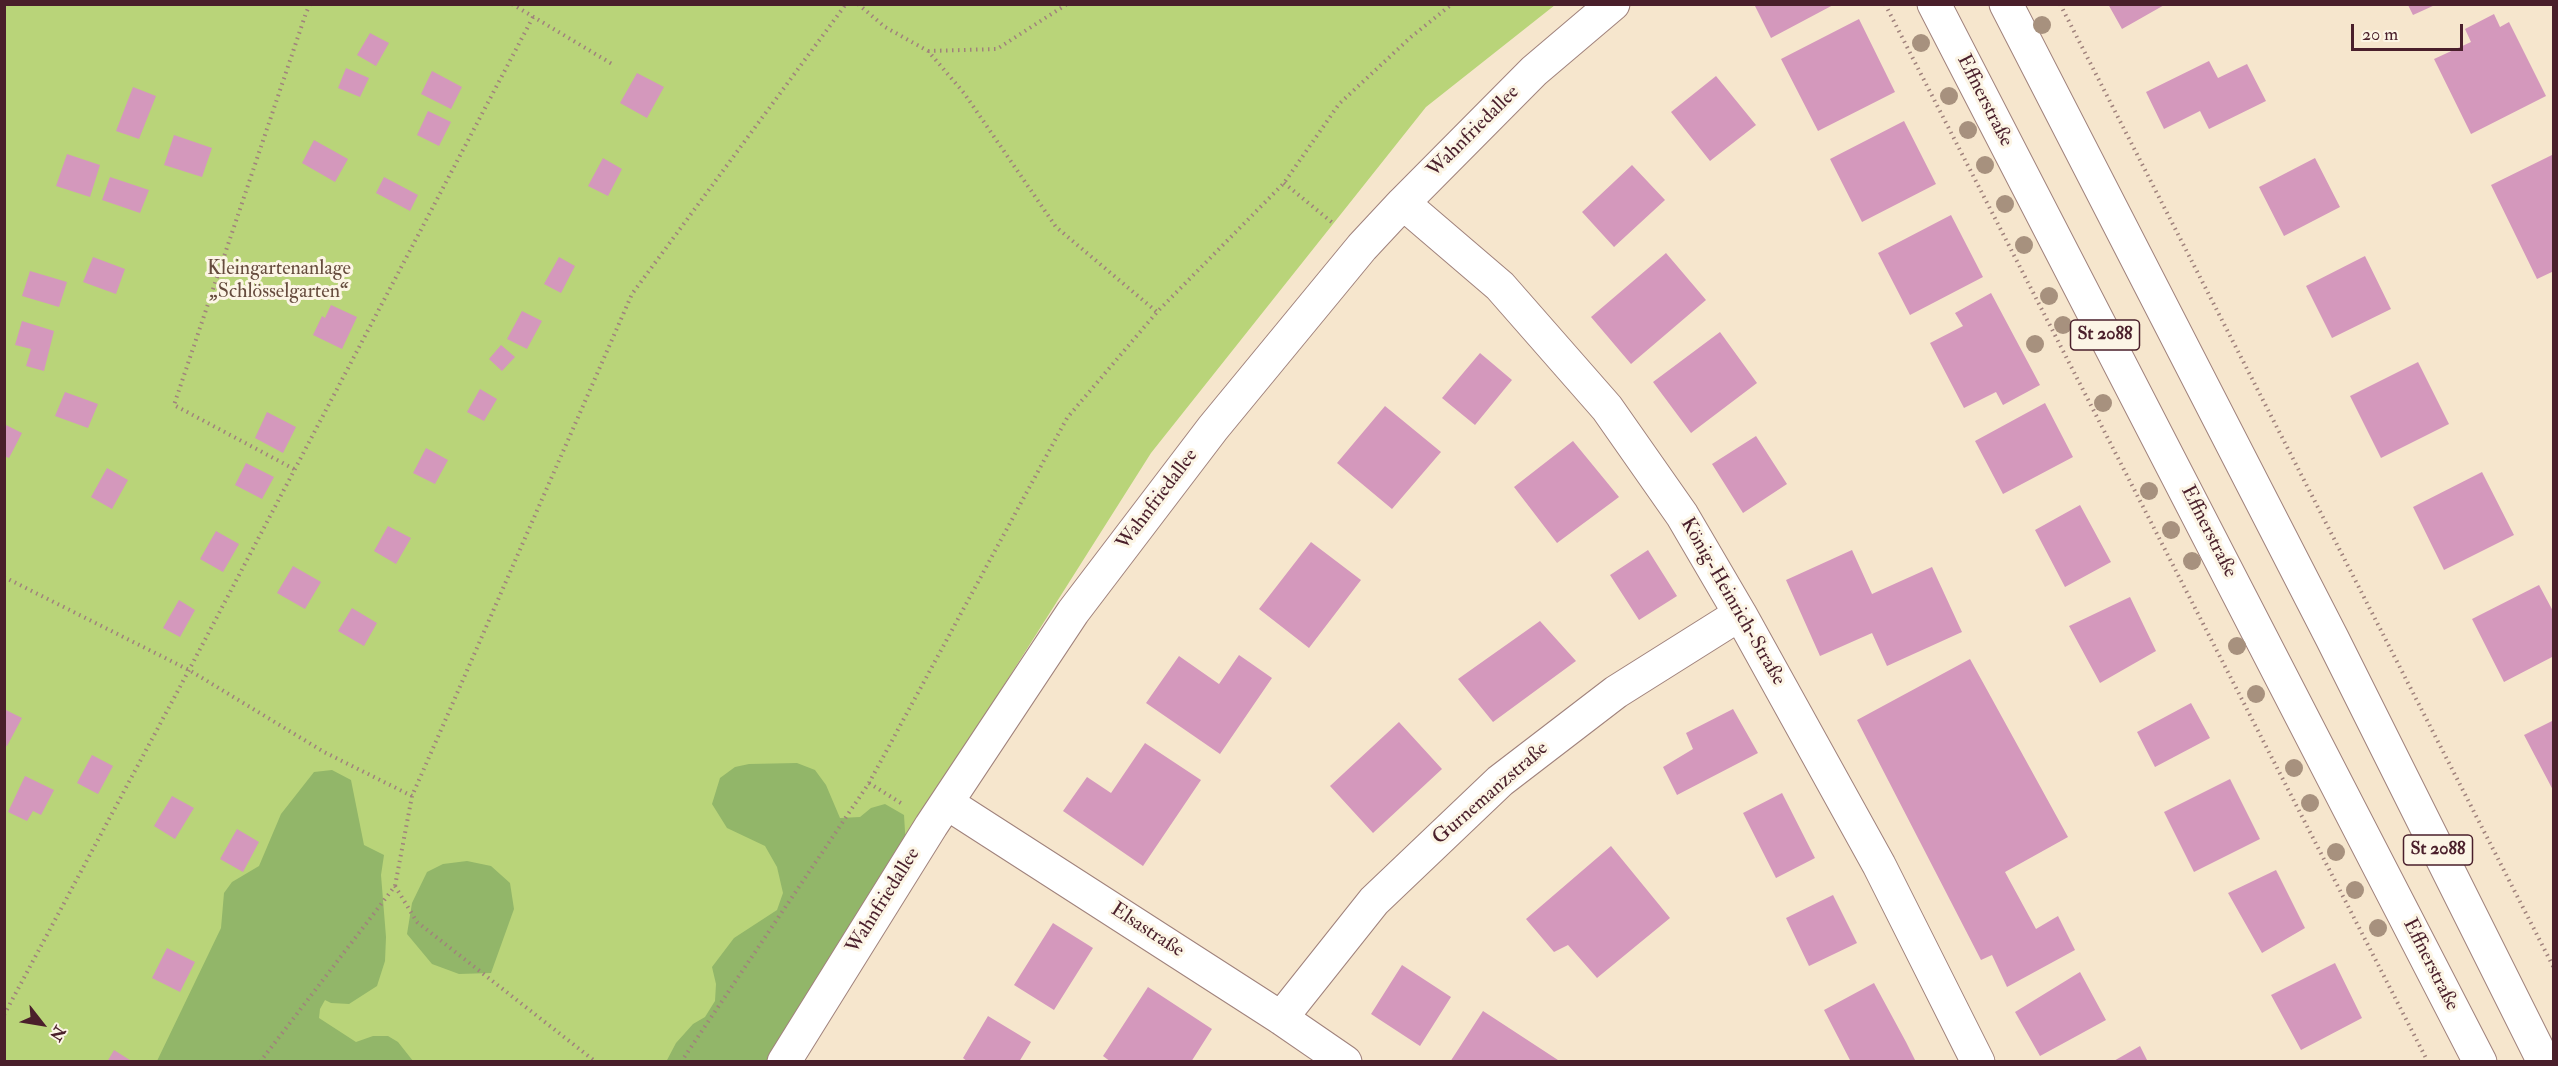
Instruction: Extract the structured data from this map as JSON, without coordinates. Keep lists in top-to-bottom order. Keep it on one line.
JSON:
{"streets":{"street":["Effnerstraße","Wahnfriedallee","St 2088","König-Heinrich-Straße","Gurnemanzstraße","Elsastraße"]},"crossings":[["Wahnfriedallee","König-Heinrich-Straße"],["Wahnfriedallee","Elsastraße"],["König-Heinrich-Straße","Gurnemanzstraße"],["Gurnemanzstraße","Elsastraße"]],"parks":["Kleingartenanlage „Schlösselgarten“"],"scale_bar":"20 m","north":"bottom right"}
